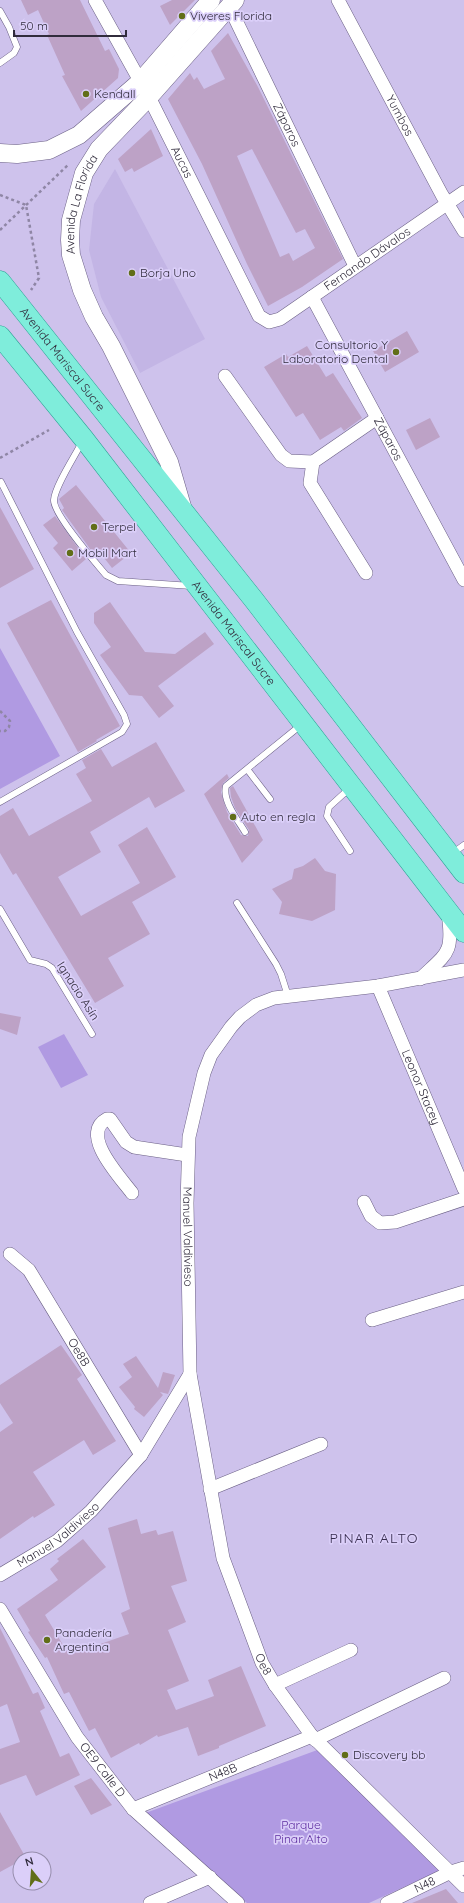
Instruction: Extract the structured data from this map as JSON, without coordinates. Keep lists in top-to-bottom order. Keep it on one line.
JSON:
{"streets":{"main road":["Avenida La Florida","Avenida Mariscal Sucre"],"street":["Yumbos","Záparos","Aucas","Fernando Dávalos","Leonor Stacey","Manuel Valdivieso","Oe8B","Oe8","OE9 Calle D","N48B","N48"],"lane":["Ignacio Asín"]},"crossings":[["Yumbos","Fernando Dávalos"],["Záparos","Avenida La Florida"],["Záparos","Fernando Dávalos"],["Aucas","Avenida La Florida"],["Aucas","Fernando Dávalos"],["Avenida La Florida","Avenida Mariscal Sucre"],["Leonor Stacey","Manuel Valdivieso"],["Manuel Valdivieso","Oe8B"],["Manuel Valdivieso","Oe8"],["Oe8","N48B"],["Oe8","N48"],["OE9 Calle D","N48B"]],"districts":["PINAR ALTO"],"parks":["Parque Pinar Alto"],"places":["Viveres Florida","Kendall","Borja Uno","Consultorio Y Laboratorio Dental","Terpel","Mobil Mart","Auto en regla","Panadería Argentina","Discovery bb"],"scale_bar":"50 m","north":"top"}
